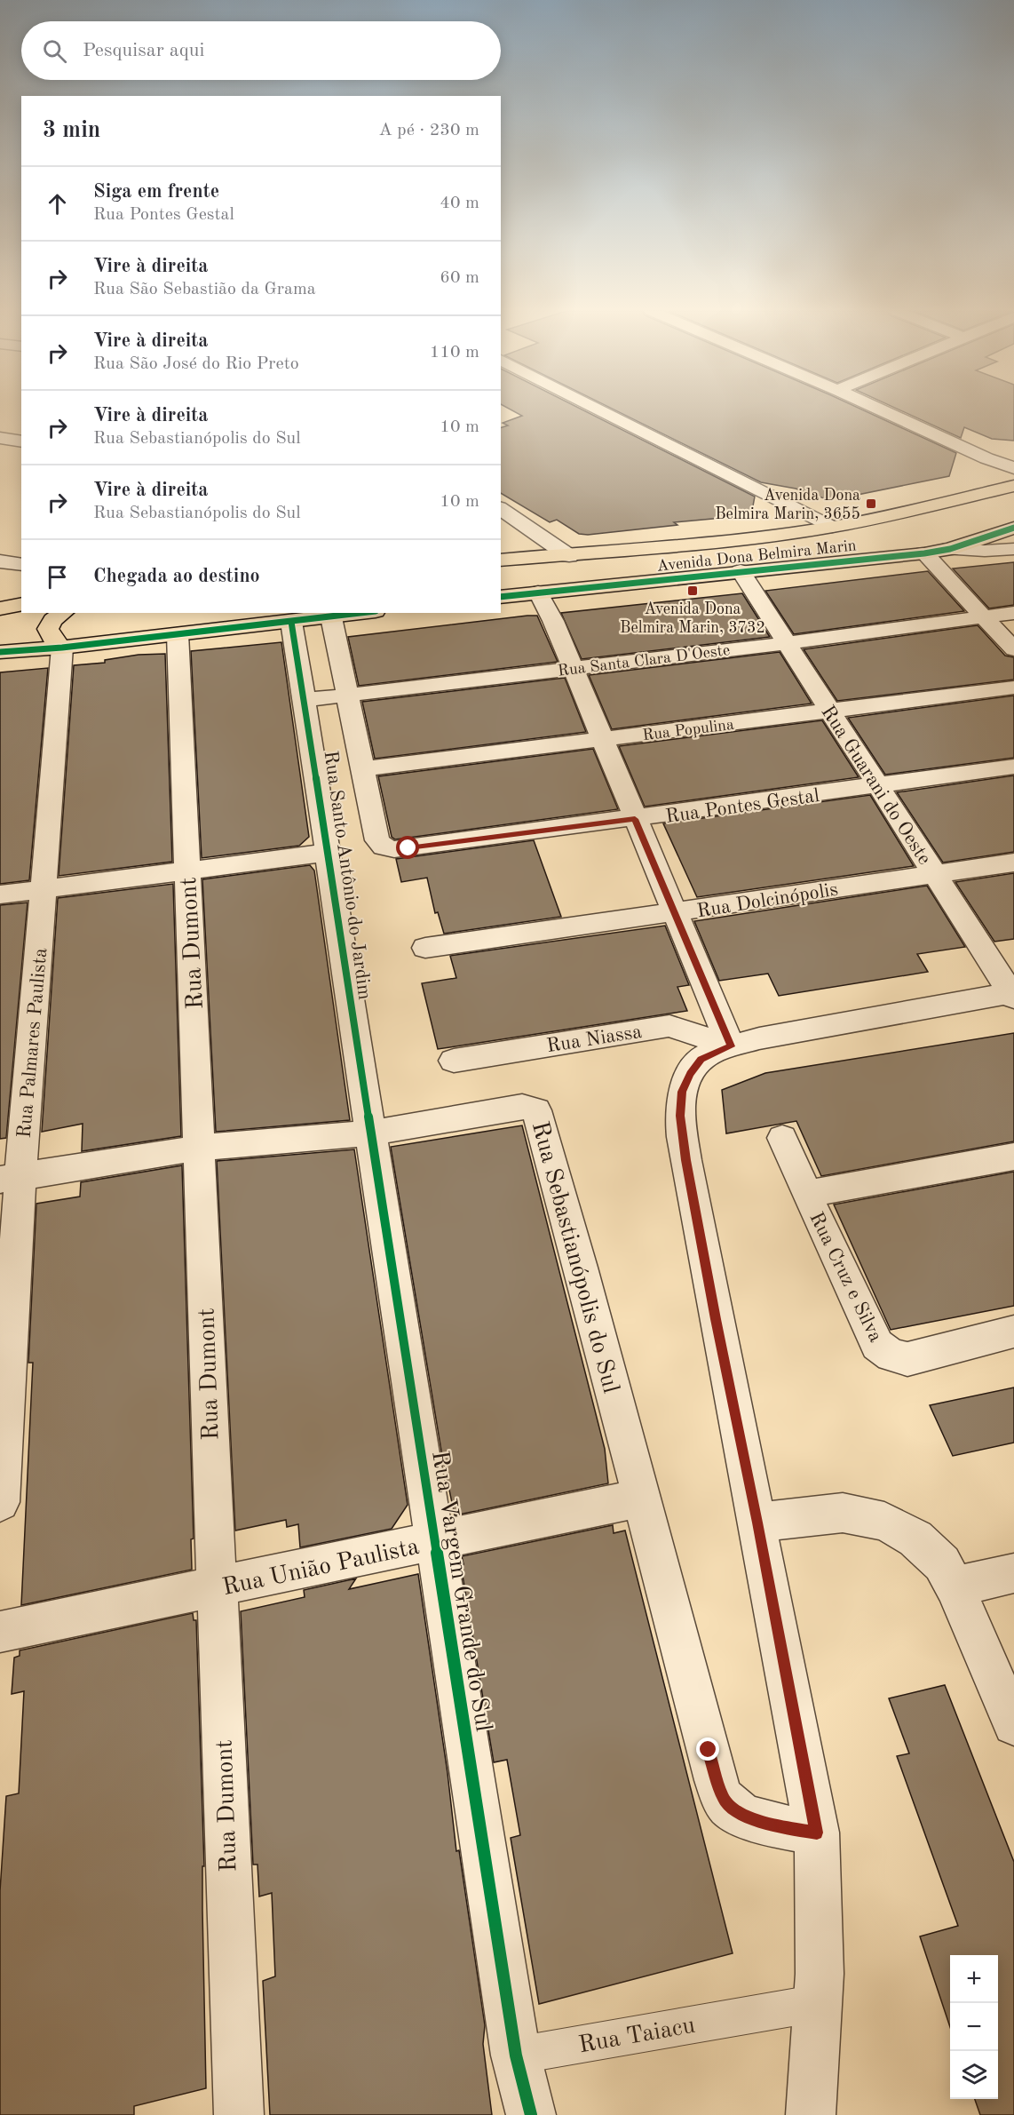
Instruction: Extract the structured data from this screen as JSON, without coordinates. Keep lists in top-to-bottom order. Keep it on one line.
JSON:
{"streets":{"main road":["Avenida Dona Belmira Marin"],"street":["Rua Santa Clara D'Oeste","Rua Populina","Rua Guarani do Oeste","Rua Pontes Gestal","Rua Santo Antônio do Jardim","Rua Dolcinópolis","Rua Dumont","Rua Niassa","Rua Palmares Paulista","Rua Sebastianópolis do Sul","Rua Cruz e Silva","Rua União Paulista","Rua Vargem Grande do Sul"],"lane":["Rua Taiacu"]},"crossings":[["Avenida Dona Belmira Marin","Rua Guarani do Oeste"],["Rua Santa Clara D'Oeste","Rua Guarani do Oeste"],["Rua Santa Clara D'Oeste","Rua Santo Antônio do Jardim"],["Rua Populina","Rua Guarani do Oeste"],["Rua Populina","Rua Santo Antônio do Jardim"],["Rua Guarani do Oeste","Rua Pontes Gestal"],["Rua Guarani do Oeste","Rua Dolcinópolis"],["Rua Pontes Gestal","Rua Santo Antônio do Jardim"],["Rua Santo Antônio do Jardim","Rua Sebastianópolis do Sul"],["Rua Santo Antônio do Jardim","Rua Vargem Grande do Sul"],["Rua Dumont","Rua Sebastianópolis do Sul"],["Rua Dumont","Rua União Paulista"],["Rua Palmares Paulista","Rua Sebastianópolis do Sul"],["Rua Sebastianópolis do Sul","Rua União Paulista"],["Rua Sebastianópolis do Sul","Rua Vargem Grande do Sul"],["Rua União Paulista","Rua Vargem Grande do Sul"],["Rua Vargem Grande do Sul","Rua Taiacu"]],"places":{"transit":["Avenida Dona Belmira Marin, 3655","Avenida Dona Belmira Marin, 3732"]},"page":{"search":"Pesquisar aqui","heading":["3 min","A pé · 230 m"],"list":[["Siga em frente","Rua Pontes Gestal","40 m"],["Vire à direita","Rua São Sebastião da Grama","60 m"],["Vire à direita","Rua São José do Rio Preto","110 m"],["Vire à direita","Rua Sebastianópolis do Sul","10 m"],["Vire à direita","Rua Sebastianópolis do Sul","10 m"],"Chegada ao destino"],"map_buttons":["+","−"]}}
